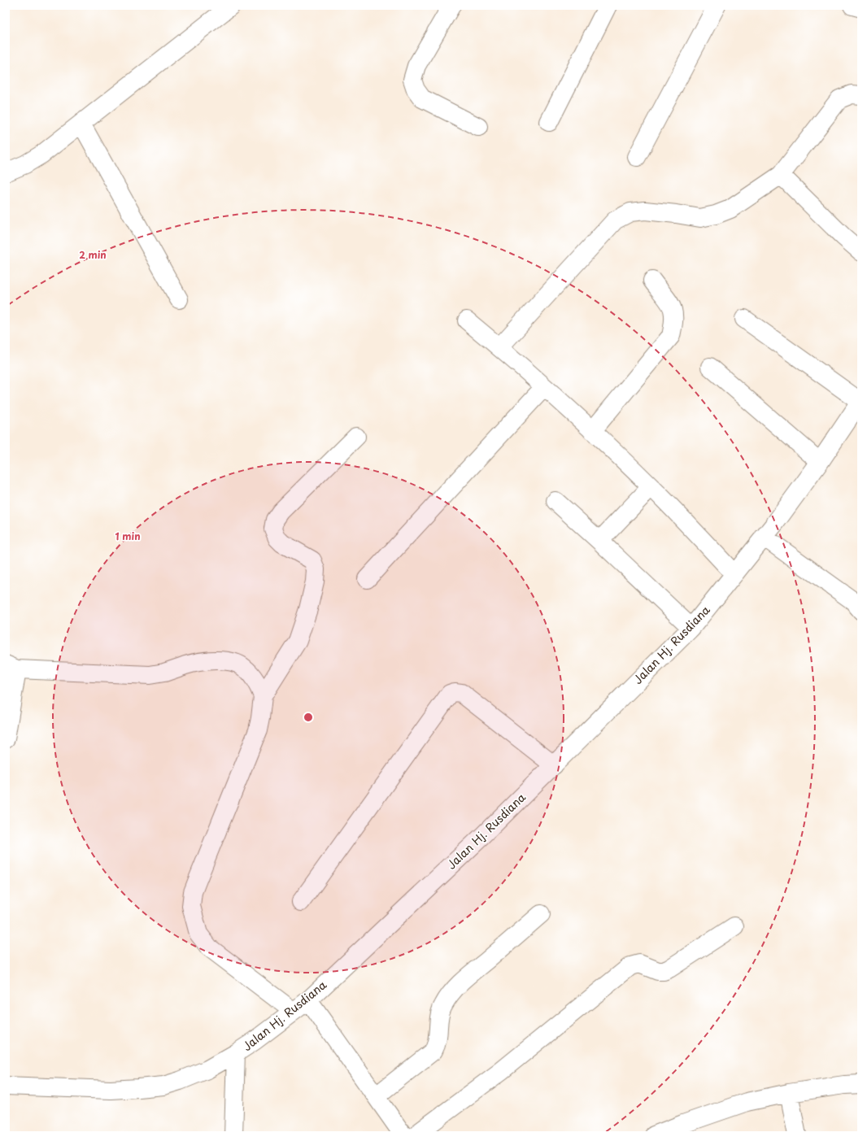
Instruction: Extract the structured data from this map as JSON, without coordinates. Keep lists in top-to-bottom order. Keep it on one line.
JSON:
{"streets":{"street":["Jalan Hj. Rusdiana"]},"rings":["2 min","1 min"]}
